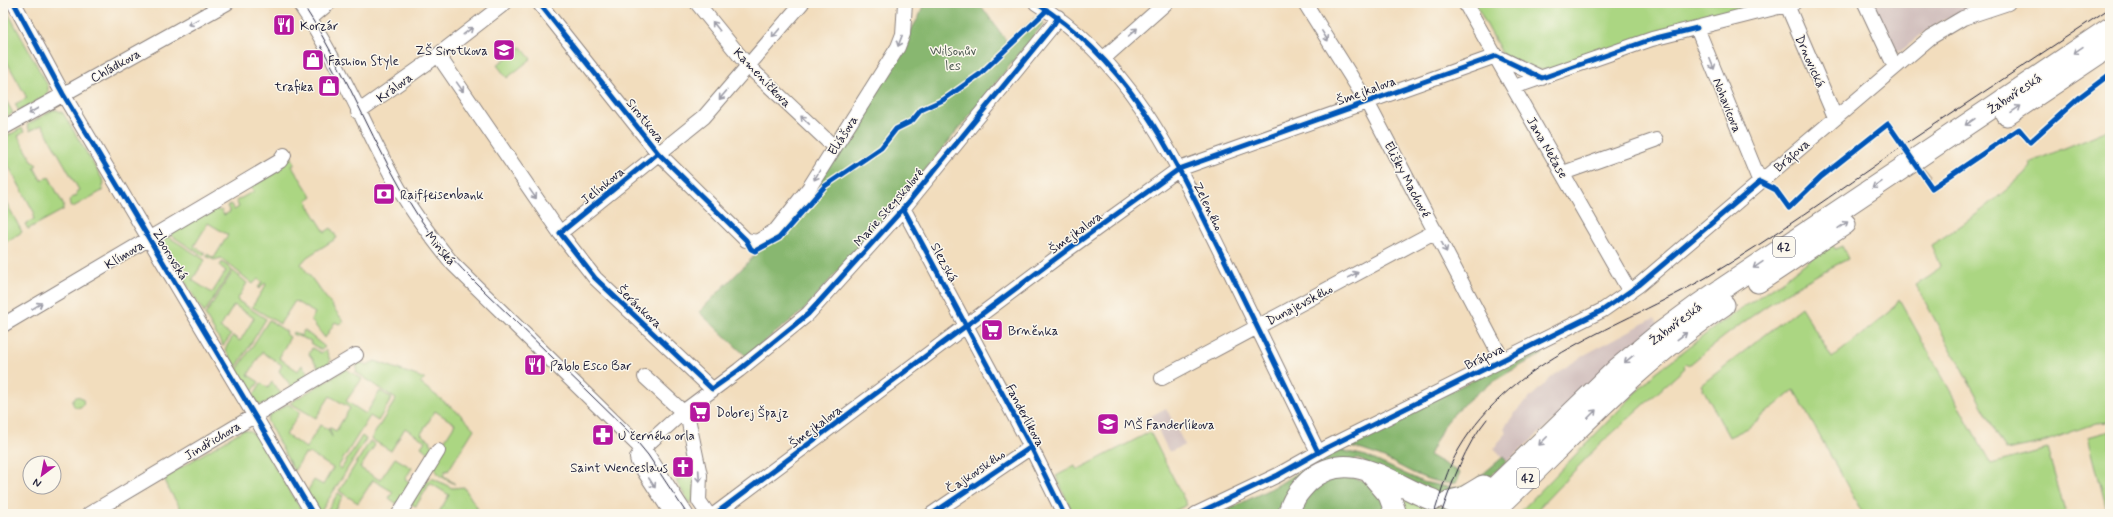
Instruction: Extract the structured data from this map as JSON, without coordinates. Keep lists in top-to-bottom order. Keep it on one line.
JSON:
{"streets":{"highway":["Žabovřeská","42"],"street":["Drnovická","Chládkova","Kameníčkova","Králova","Šmejkalova","Nohavicova","Sirotkova","Eliášova","Jana Nečase","Bráfova","Elišky Machové","Jelínkova","Zeleného","Marie Steyskalové","Minská","Klímova","Zborovská","Slezská","Dunajevského","Šeránkova","Fanderlíkova","Jindřichova","Čajkovského"]},"crossings":[["Drnovická","Bráfova"],["Chládkova","Zborovská"],["Kameníčkova","Eliášova"],["Kameníčkova","Jelínkova"],["Králova","Minská"],["Králova","Šeránkova"],["Šmejkalova","Jana Nečase"],["Šmejkalova","Elišky Machové"],["Šmejkalova","Zeleného"],["Šmejkalova","Slezská"],["Šmejkalova","Fanderlíkova"],["Žabovřeská","42"],["Nohavicova","Bráfova"],["Sirotkova","Eliášova"],["Sirotkova","Jelínkova"],["Jana Nečase","Bráfova"],["Bráfova","Elišky Machové"],["Bráfova","Zeleného"],["Elišky Machové","Dunajevského"],["Jelínkova","Šeránkova"],["Zeleného","Marie Steyskalové"],["Zeleného","Dunajevského"],["Marie Steyskalové","Minská"],["Marie Steyskalové","Slezská"],["Marie Steyskalové","Šeránkova"],["Klímova","Zborovská"],["Zborovská","Jindřichova"],["Slezská","Fanderlíkova"],["Fanderlíkova","Čajkovského"]],"one_way":["Chládkova","Kameníčkova","Králova","Nohavicova","Eliášova","Elišky Machové","Jelínkova","Klímova","Dunajevského","Šeránkova"],"parks":["Wilsonův les"],"places":{"restaurant":["Korzár","Pablo Esco Bar"],"school or university":["ZŠ Sirotkova","MŠ Fanderlíkova"],"shop":["Fashion Style","trafika"],"bank":["Raiffeisenbank"],"supermarket":["Brněnka","Dobrej Špajz"],"pharmacy":["U černého orla"],"church":["Saint Wenceslaus"]},"north":"bottom left"}
